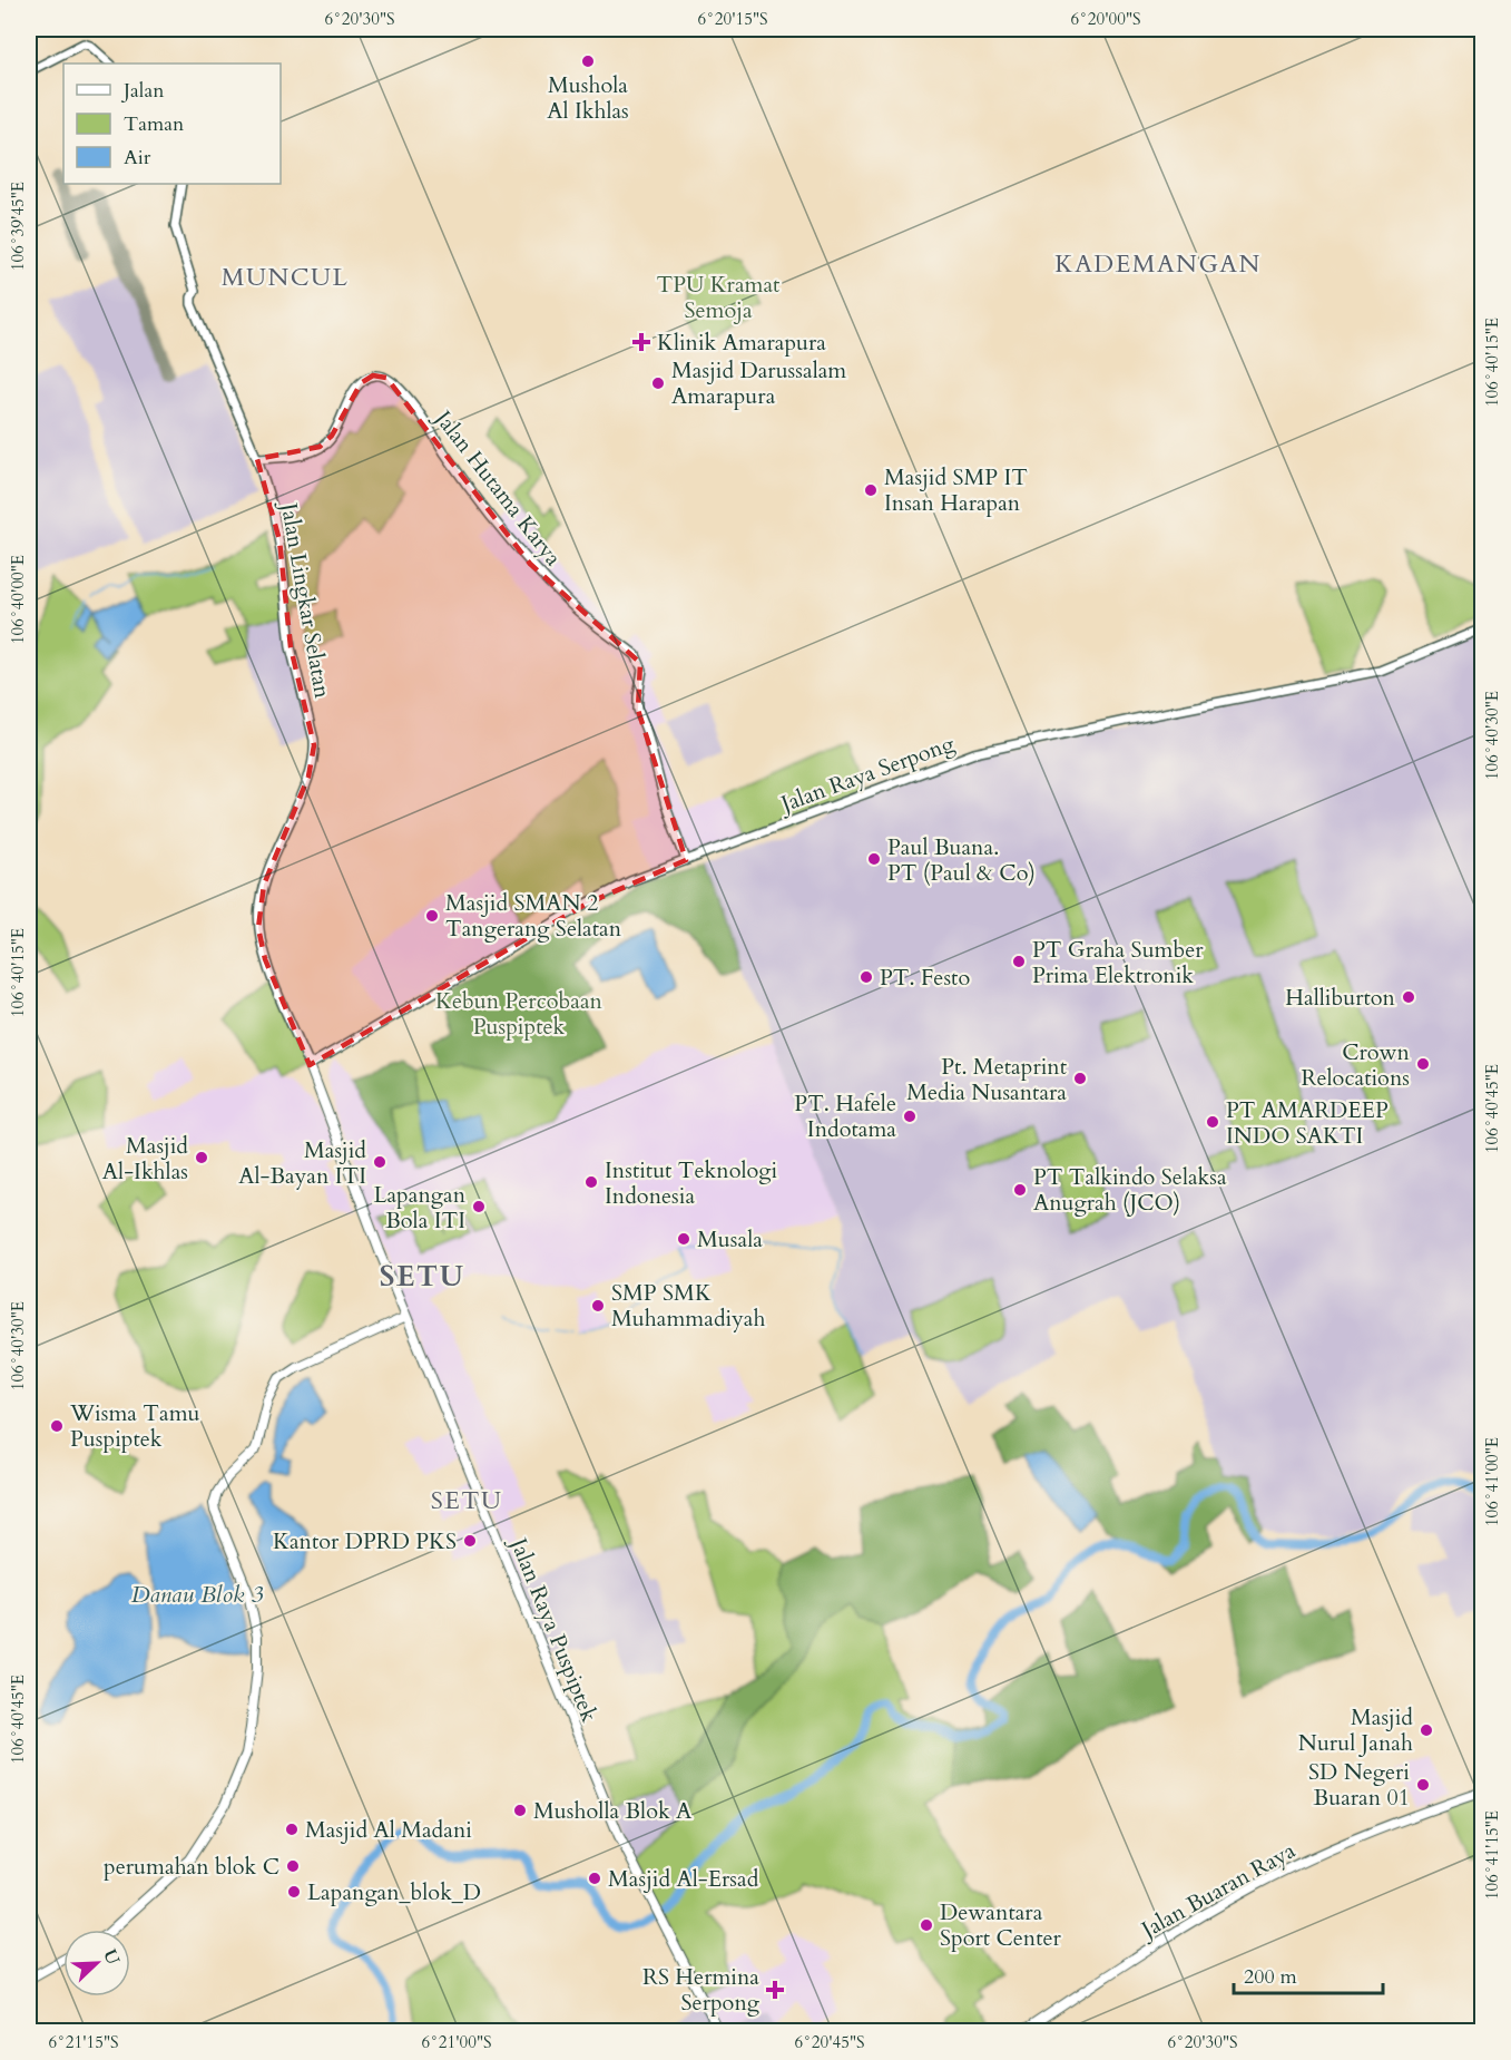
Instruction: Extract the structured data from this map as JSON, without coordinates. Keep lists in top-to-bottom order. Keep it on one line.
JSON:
{"streets":{"main road":["Jalan Hutama Karya","Jalan Lingkar Selatan","Jalan Raya Serpong","Jalan Raya Puspiptek","Jalan Buaran Raya"]},"crossings":[["Jalan Hutama Karya","Jalan Lingkar Selatan"],["Jalan Hutama Karya","Jalan Raya Serpong"],["Jalan Lingkar Selatan","Jalan Raya Serpong"],["Jalan Lingkar Selatan","Jalan Raya Puspiptek"],["Jalan Raya Serpong","Jalan Raya Puspiptek"]],"districts":["KADEMANGAN","MUNCUL","SETU","SETU"],"water":["Danau Blok 3"],"parks":["TPU Kramat Semoja","Kebun Percobaan Puspiptek"],"places":{"other":["Mushola Al Ikhlas","Masjid Darussalam Amarapura","Masjid SMP IT Insan Harapan","Paul Buana. PT (Paul & Co)","Masjid SMAN 2 Tangerang Selatan","PT Graha Sumber Prima Elektronik","PT. Festo","Halliburton","Crown Relocations","Pt. Metaprint Media Nusantara","PT. Hafele Indotama","PT AMARDEEP INDO SAKTI","Masjid Al-Ikhlas","Masjid Al-Bayan ITI","Institut Teknologi Indonesia","PT Talkindo Selaksa Anugrah (JCO)","Lapangan Bola ITI","Musala","SMP SMK Muhammadiyah","Wisma Tamu Puspiptek","Kantor DPRD PKS","Masjid Nurul Janah","SD Negeri Buaran 01","Musholla Blok A","Masjid Al Madani","perumahan blok C","Masjid Al-Ersad","Lapangan_blok_D","Dewantara Sport Center"],"health":["Klinik Amarapura","RS Hermina Serpong"]},"legend":["Jalan","Taman","Air"],"scale_bar":"200 m","north":"top right","coordinates":["6°20'30\"S","6°20'15\"S","6°20'00\"S","106°39'45\"E","106°40'15\"E","106°40'00\"E","106°40'30\"E","106°40'45\"E","106°41'00\"E","106°41'15\"E","6°21'15\"S","6°21'00\"S","6°20'45\"S"]}
